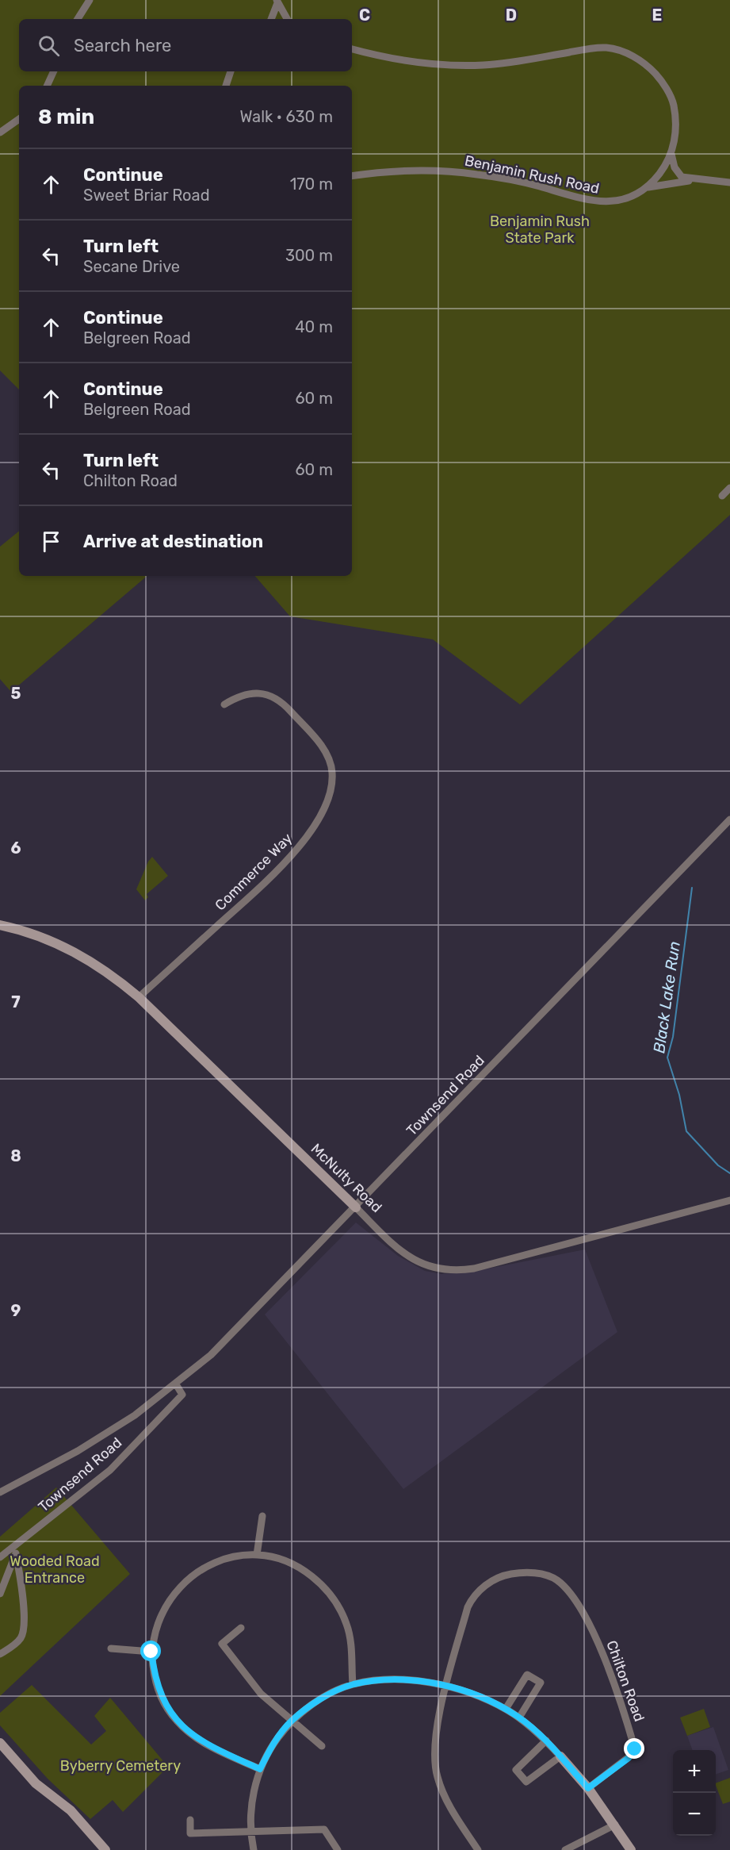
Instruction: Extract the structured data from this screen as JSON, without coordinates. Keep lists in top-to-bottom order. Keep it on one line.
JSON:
{"streets":{"street":["Benjamin Rush Road","Commerce Way","Townsend Road","McNulty Road","Chilton Road"]},"crossings":[["Commerce Way","McNulty Road"],["Townsend Road","McNulty Road"]],"water":["Black Lake Run"],"parks":["Benjamin Rush State Park","Wooded Road Entrance","Byberry Cemetery"],"page":{"search":"Search here","heading":["8 min","Walk · 630 m"],"list":[["Continue","Sweet Briar Road","170 m"],["Turn left","Secane Drive","300 m"],["Continue","Belgreen Road","40 m"],["Continue","Belgreen Road","60 m"],["Turn left","Chilton Road","60 m"],"Arrive at destination"],"map_buttons":["+","−"]},"grid":{"columns":["C","D","E"],"rows":["5","6","7","8","9"]}}
